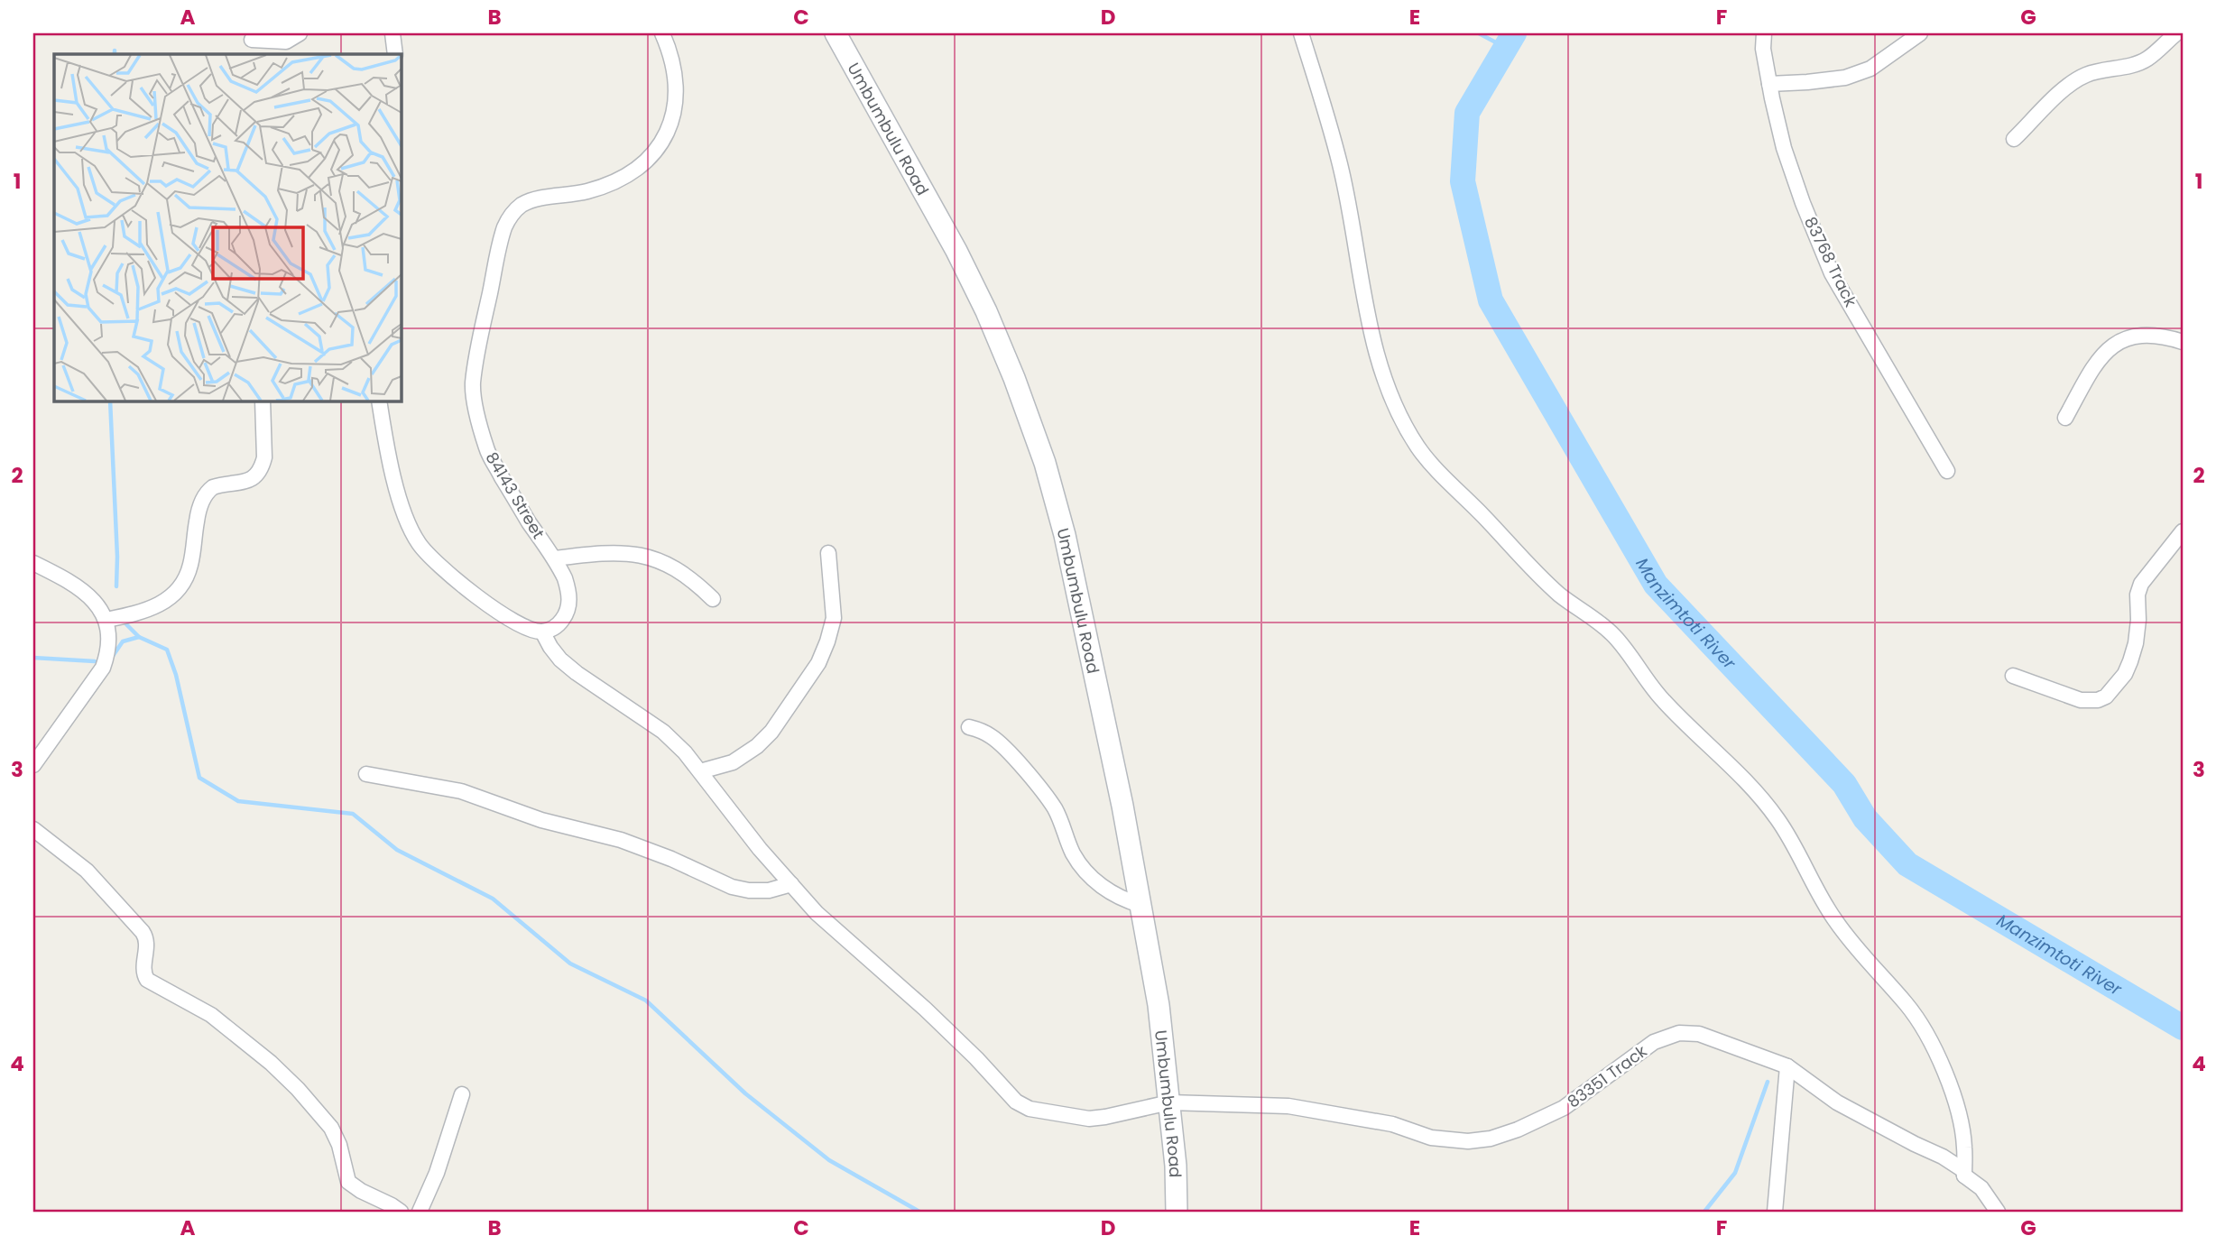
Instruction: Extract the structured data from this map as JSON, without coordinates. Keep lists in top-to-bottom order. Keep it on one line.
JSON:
{"streets":{"main road":["Umbumbulu Road"],"street":["83768 Track","84143 Street","83351 Track"]},"crossings":[["Umbumbulu Road","83351 Track"],["84143 Street","83351 Track"]],"water":["Manzimtoti River"],"grid":{"columns":["A","B","C","D","E","F","G"],"rows":["1","2","3","4"]}}
